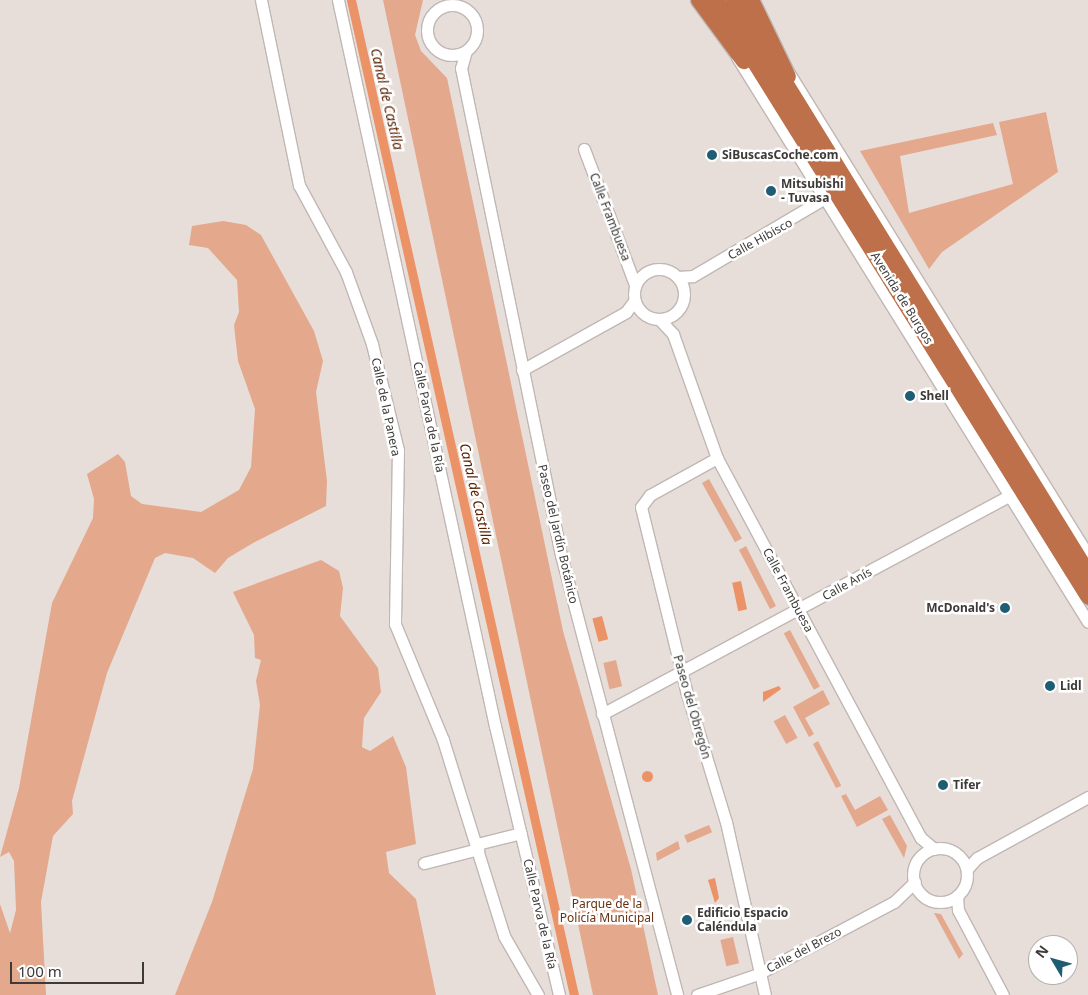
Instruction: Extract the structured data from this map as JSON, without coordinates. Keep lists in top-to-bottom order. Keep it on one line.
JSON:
{"streets":{"highway":["Avenida de Burgos"],"street":["Calle Frambuesa","Calle Hibisco","Calle de la Panera","Calle Parva de la Ría","Paseo del Jardín Botánico","Calle Anís","Paseo del Obregón","Calle del Brezo"]},"crossings":[["Calle Frambuesa","Calle Hibisco"],["Calle Frambuesa","Calle Anís"],["Calle Frambuesa","Paseo del Obregón"],["Calle Frambuesa","Calle del Brezo"],["Calle Hibisco","Avenida de Burgos"],["Avenida de Burgos","Calle Anís"],["Paseo del Jardín Botánico","Calle Anís"],["Calle Anís","Paseo del Obregón"],["Paseo del Obregón","Calle del Brezo"]],"water":["Canal de Castilla"],"parks":["Parque de la Policía Municipal"],"places":["SiBuscasCoche.com","Mitsubishi - Tuvasa","Shell","McDonald's","Lidl","Tifer","Edificio Espacio Caléndula"],"scale_bar":"100 m","north":"top left"}
